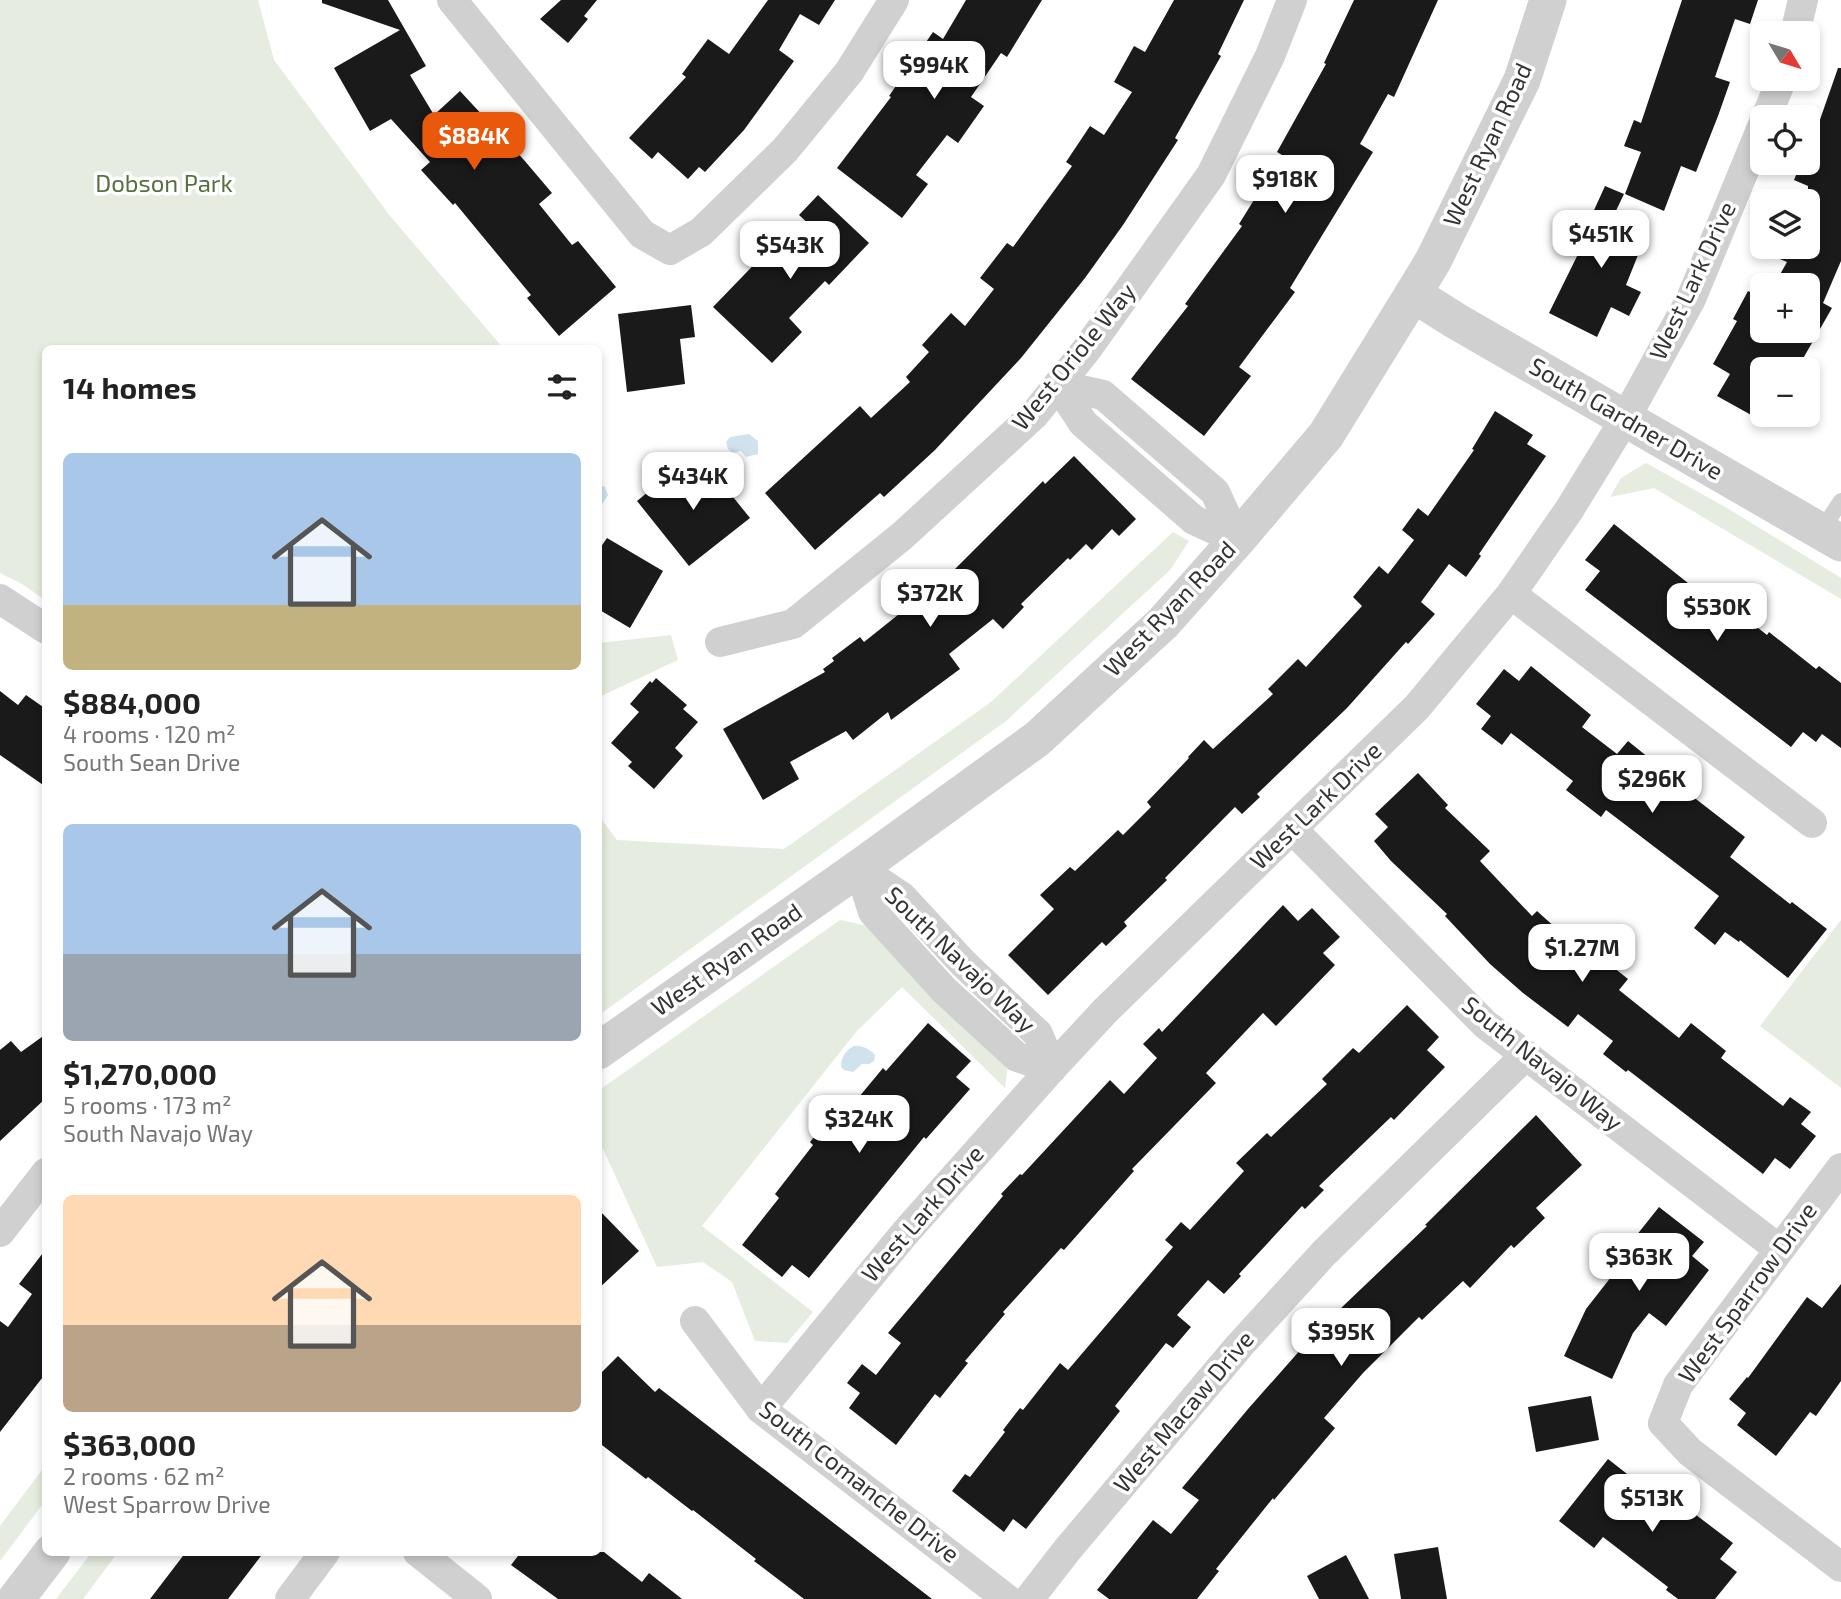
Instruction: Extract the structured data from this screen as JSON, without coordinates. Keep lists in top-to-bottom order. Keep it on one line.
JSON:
{"streets":{"street":["West Ryan Road","West Lark Drive","West Oriole Way","South Gardner Drive","South Navajo Way","West Sparrow Drive","West Macaw Drive","South Comanche Drive"]},"crossings":[["West Ryan Road","South Gardner Drive"],["West Ryan Road","South Navajo Way"],["West Lark Drive","South Gardner Drive"],["West Lark Drive","South Navajo Way"],["West Lark Drive","South Comanche Drive"],["South Navajo Way","West Sparrow Drive"],["South Navajo Way","West Macaw Drive"]],"parks":["Dobson Park"],"north":"bottom right","page":{"map_buttons":["+","−"],"price":["$994K","$884K","$918K","$451K","$543K","$434K","$372K","$530K","$296K","$1.27M","$324K","$363K","$395K","$513K"],"heading":"14 homes","list":[{"name":"$884,000","note":"4 rooms · 120 m² · South Sean Drive"},{"name":"$1,270,000","note":"5 rooms · 173 m² · South Navajo Way"},{"name":"$363,000","note":"2 rooms · 62 m² · West Sparrow Drive"}]}}
